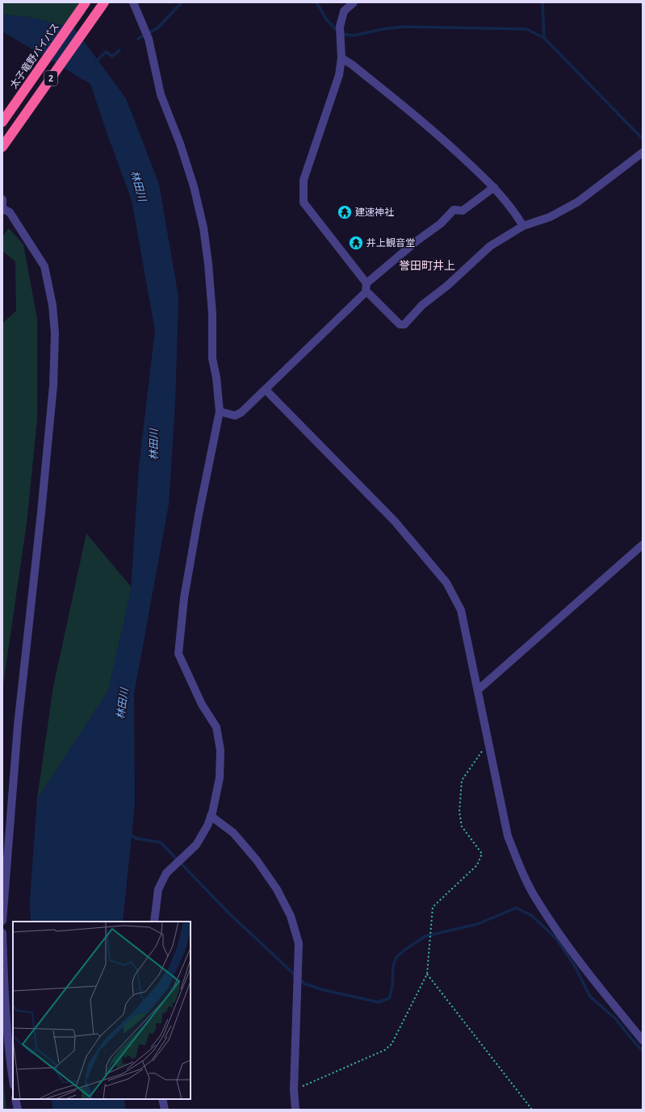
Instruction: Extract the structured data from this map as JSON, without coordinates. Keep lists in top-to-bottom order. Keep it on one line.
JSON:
{"streets":{"highway":["太子竜野バイパス","2"]},"districts":["誉田町井上"],"water":["林田川"],"places":{"temple":["建速神社","井上観音堂"]}}
